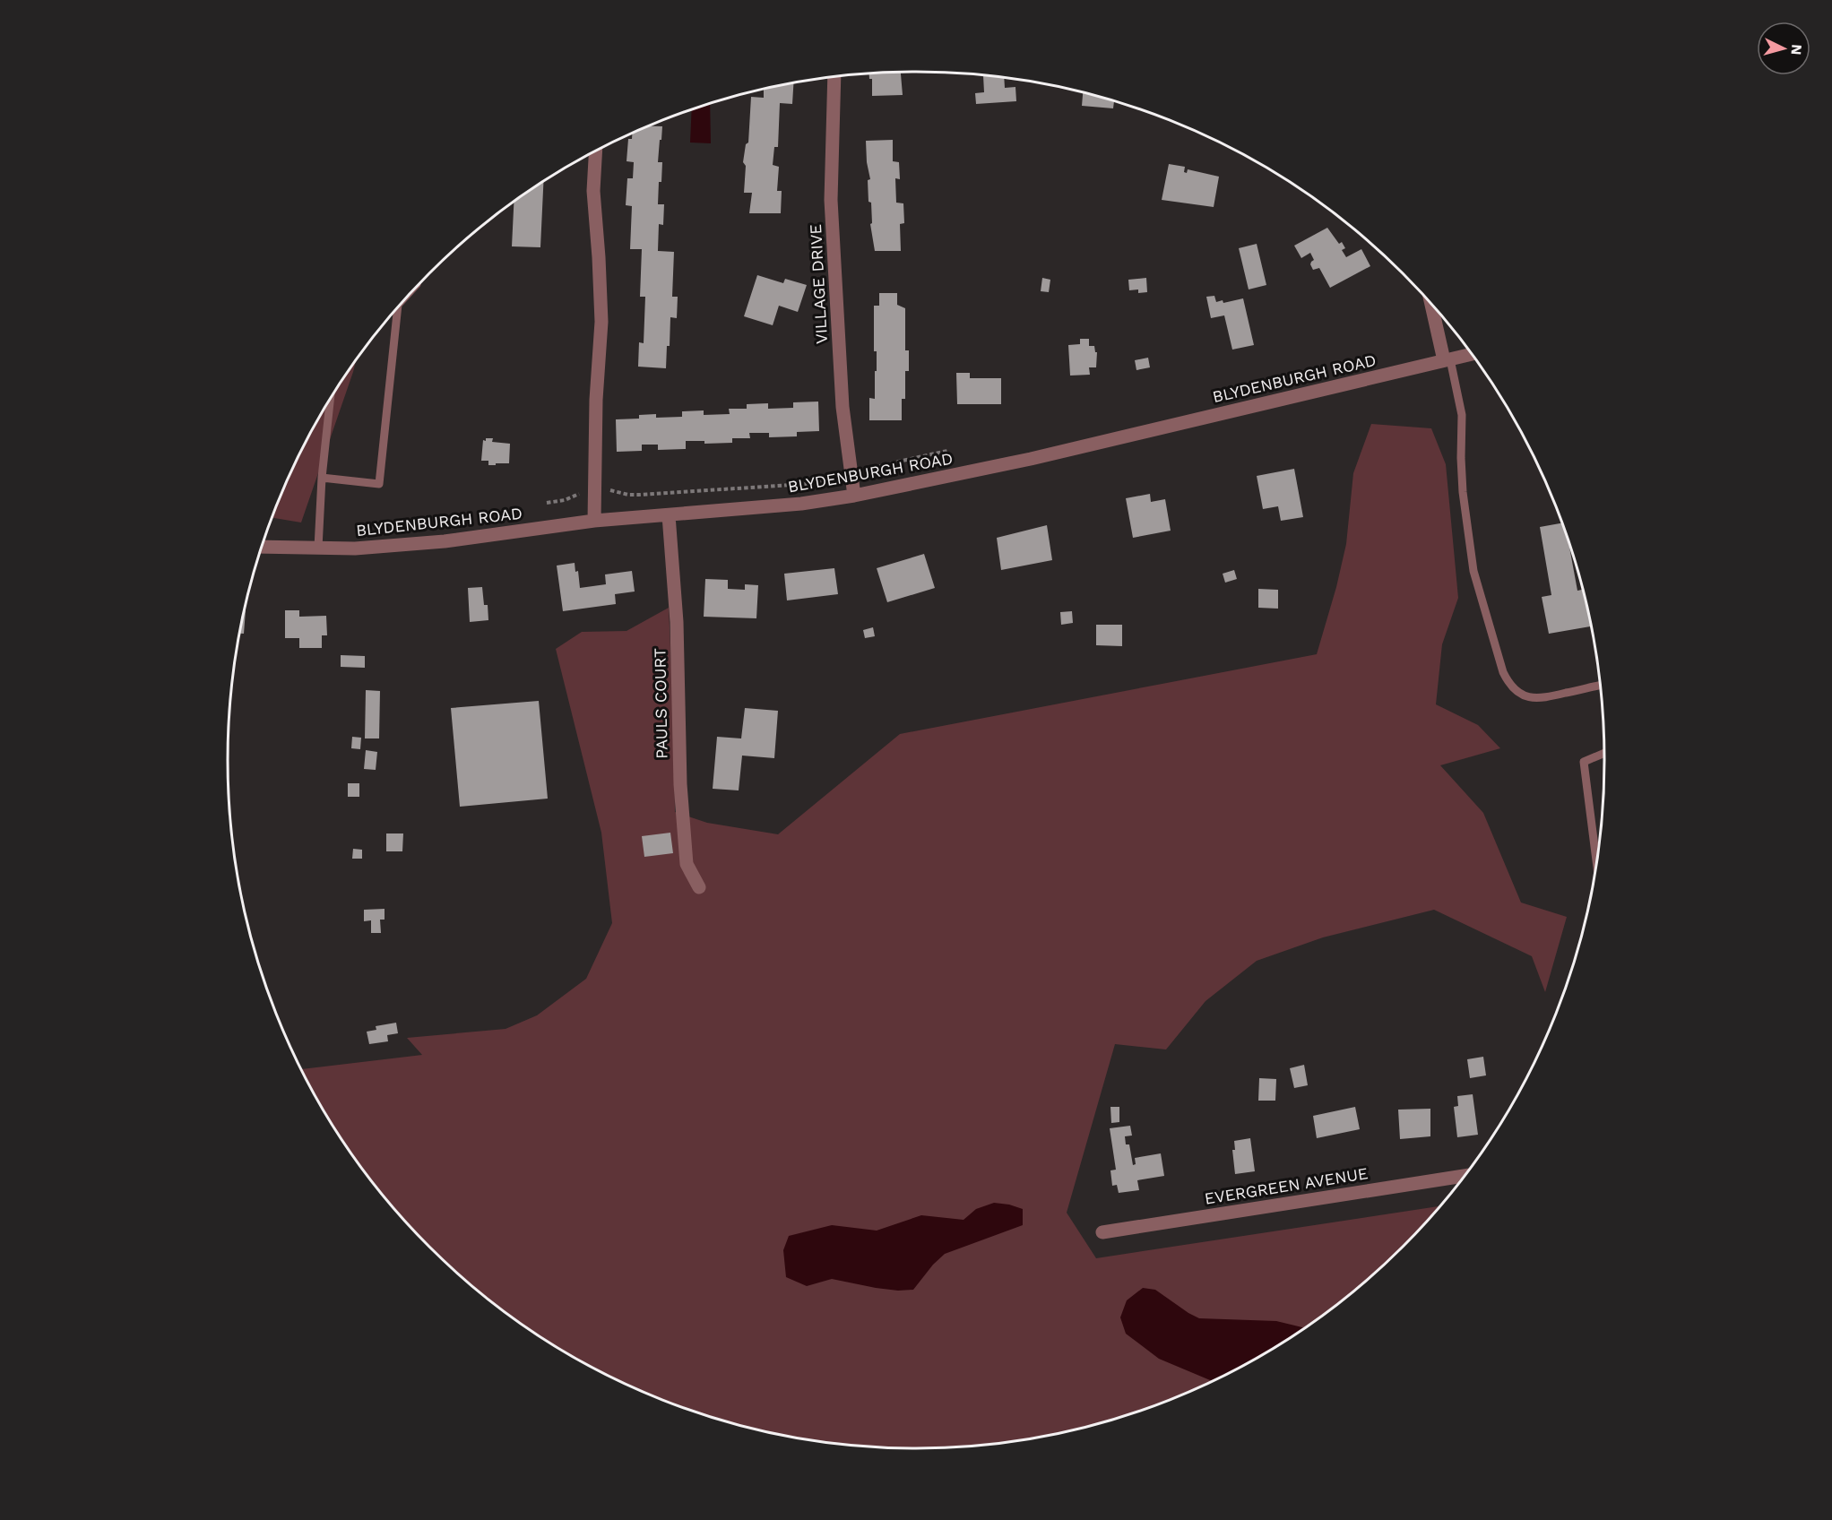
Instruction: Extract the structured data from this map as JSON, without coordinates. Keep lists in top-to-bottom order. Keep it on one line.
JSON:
{"streets":{"street":["VILLAGE DRIVE","BLYDENBURGH ROAD","PAULS COURT","EVERGREEN AVENUE"]},"crossings":[["VILLAGE DRIVE","BLYDENBURGH ROAD"],["BLYDENBURGH ROAD","PAULS COURT"]],"north":"right"}
